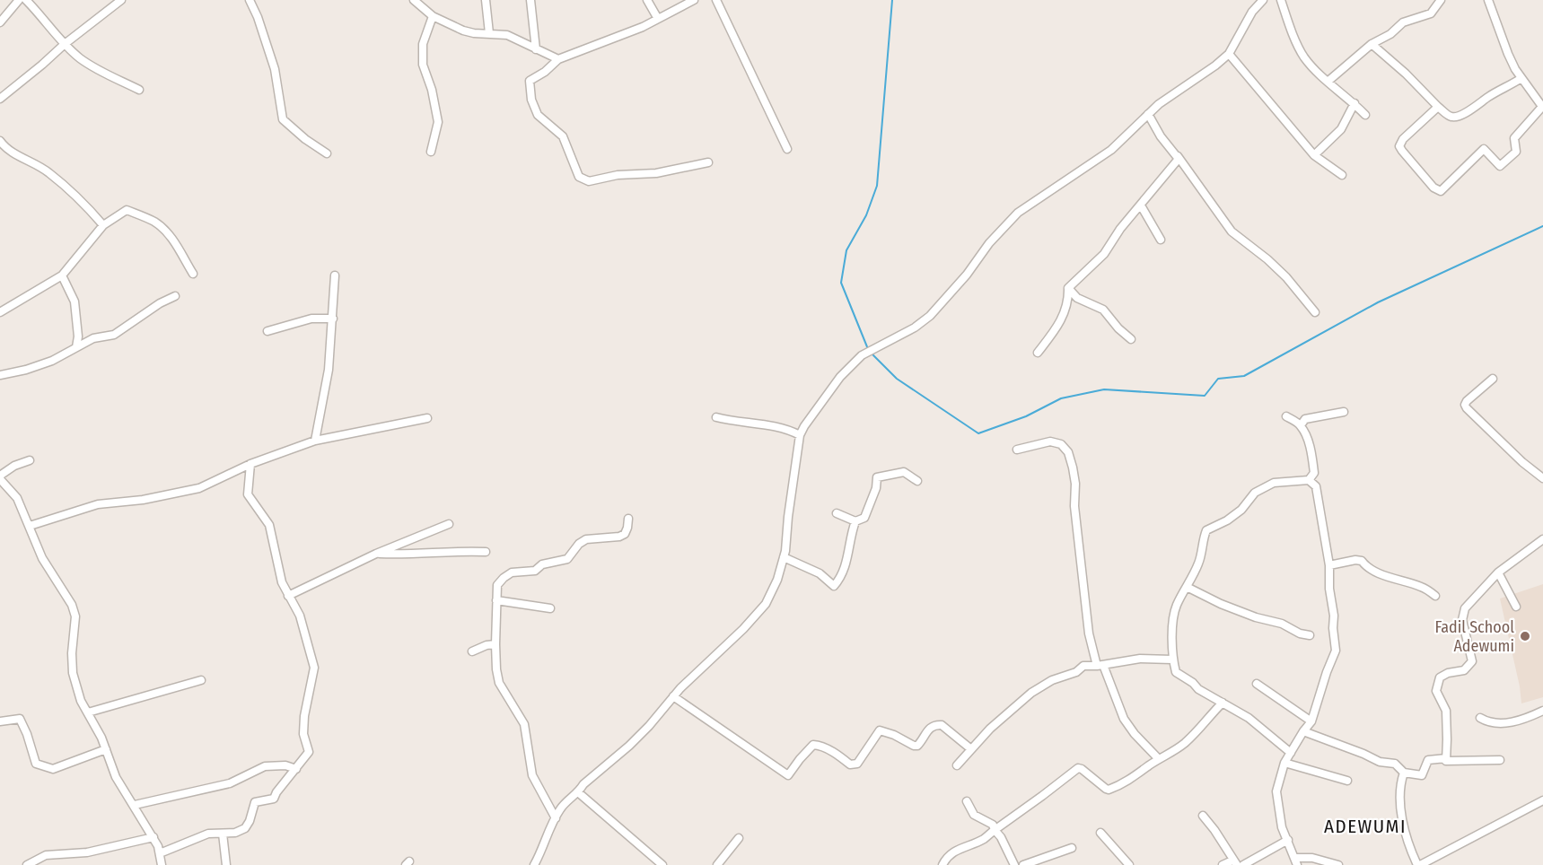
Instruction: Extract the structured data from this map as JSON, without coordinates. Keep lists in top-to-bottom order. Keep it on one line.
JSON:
{"districts":["ADEWUMI"],"places":["Fadil School Adewumi"]}
